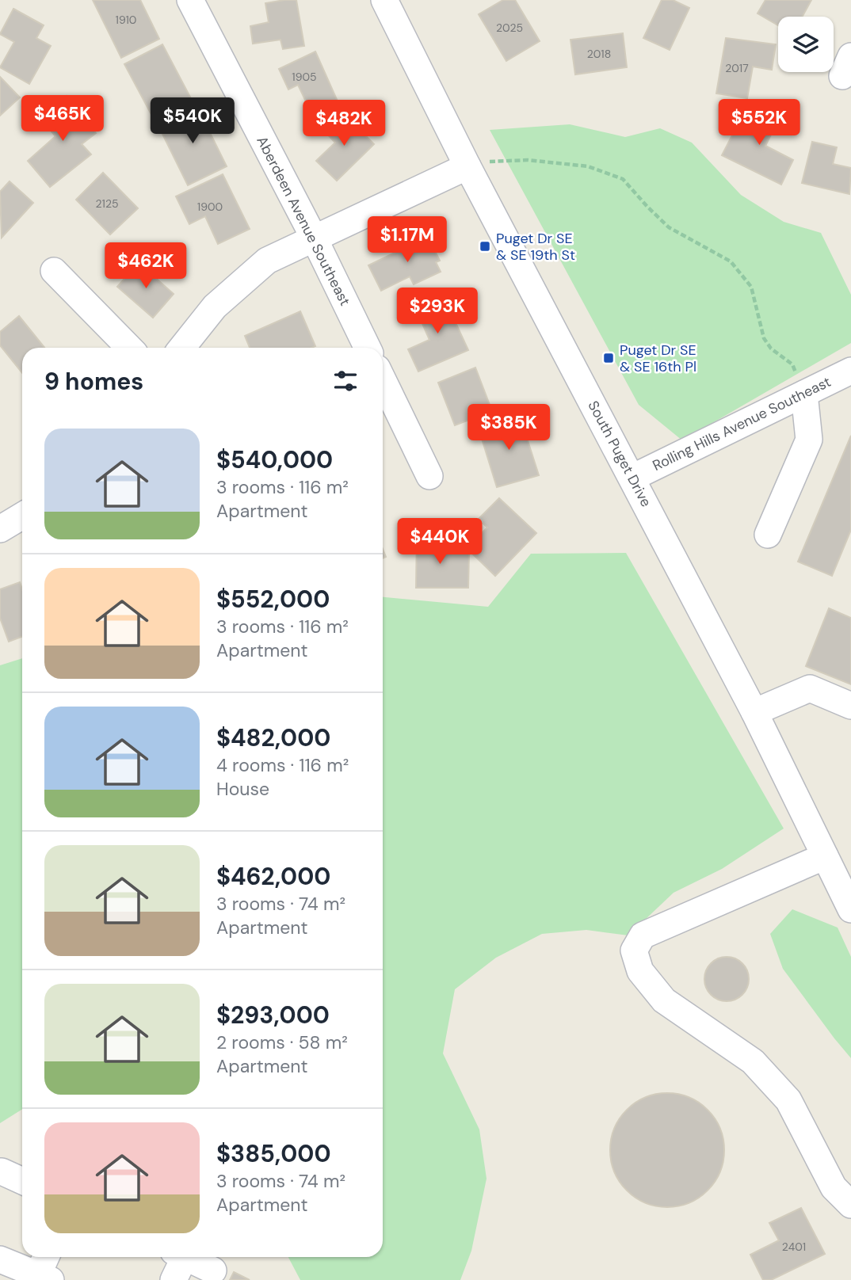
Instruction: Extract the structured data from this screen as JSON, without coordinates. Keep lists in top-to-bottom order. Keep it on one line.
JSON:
{"streets":{"street":["Aberdeen Avenue Southeast","Rolling Hills Avenue Southeast","South Puget Drive"]},"crossings":[["Rolling Hills Avenue Southeast","South Puget Drive"]],"places":{"transit":["Puget Dr SE & SE 19th St","Puget Dr SE & SE 16th Pl"]},"house_numbers":["1910","2025","2018","2017","1905","2125","1900","2401"],"page":{"price":["$465K","$540K","$552K","$482K","$1.17M","$462K","$293K","$385K","$440K"],"heading":"9 homes","list":[{"name":"$540,000","note":"3 rooms · 116 m² · Apartment"},{"name":"$552,000","note":"3 rooms · 116 m² · Apartment"},{"name":"$482,000","note":"4 rooms · 116 m² · House"},{"name":"$462,000","note":"3 rooms · 74 m² · Apartment"},{"name":"$293,000","note":"2 rooms · 58 m² · Apartment"},{"name":"$385,000","note":"3 rooms · 74 m² · Apartment"}]}}
